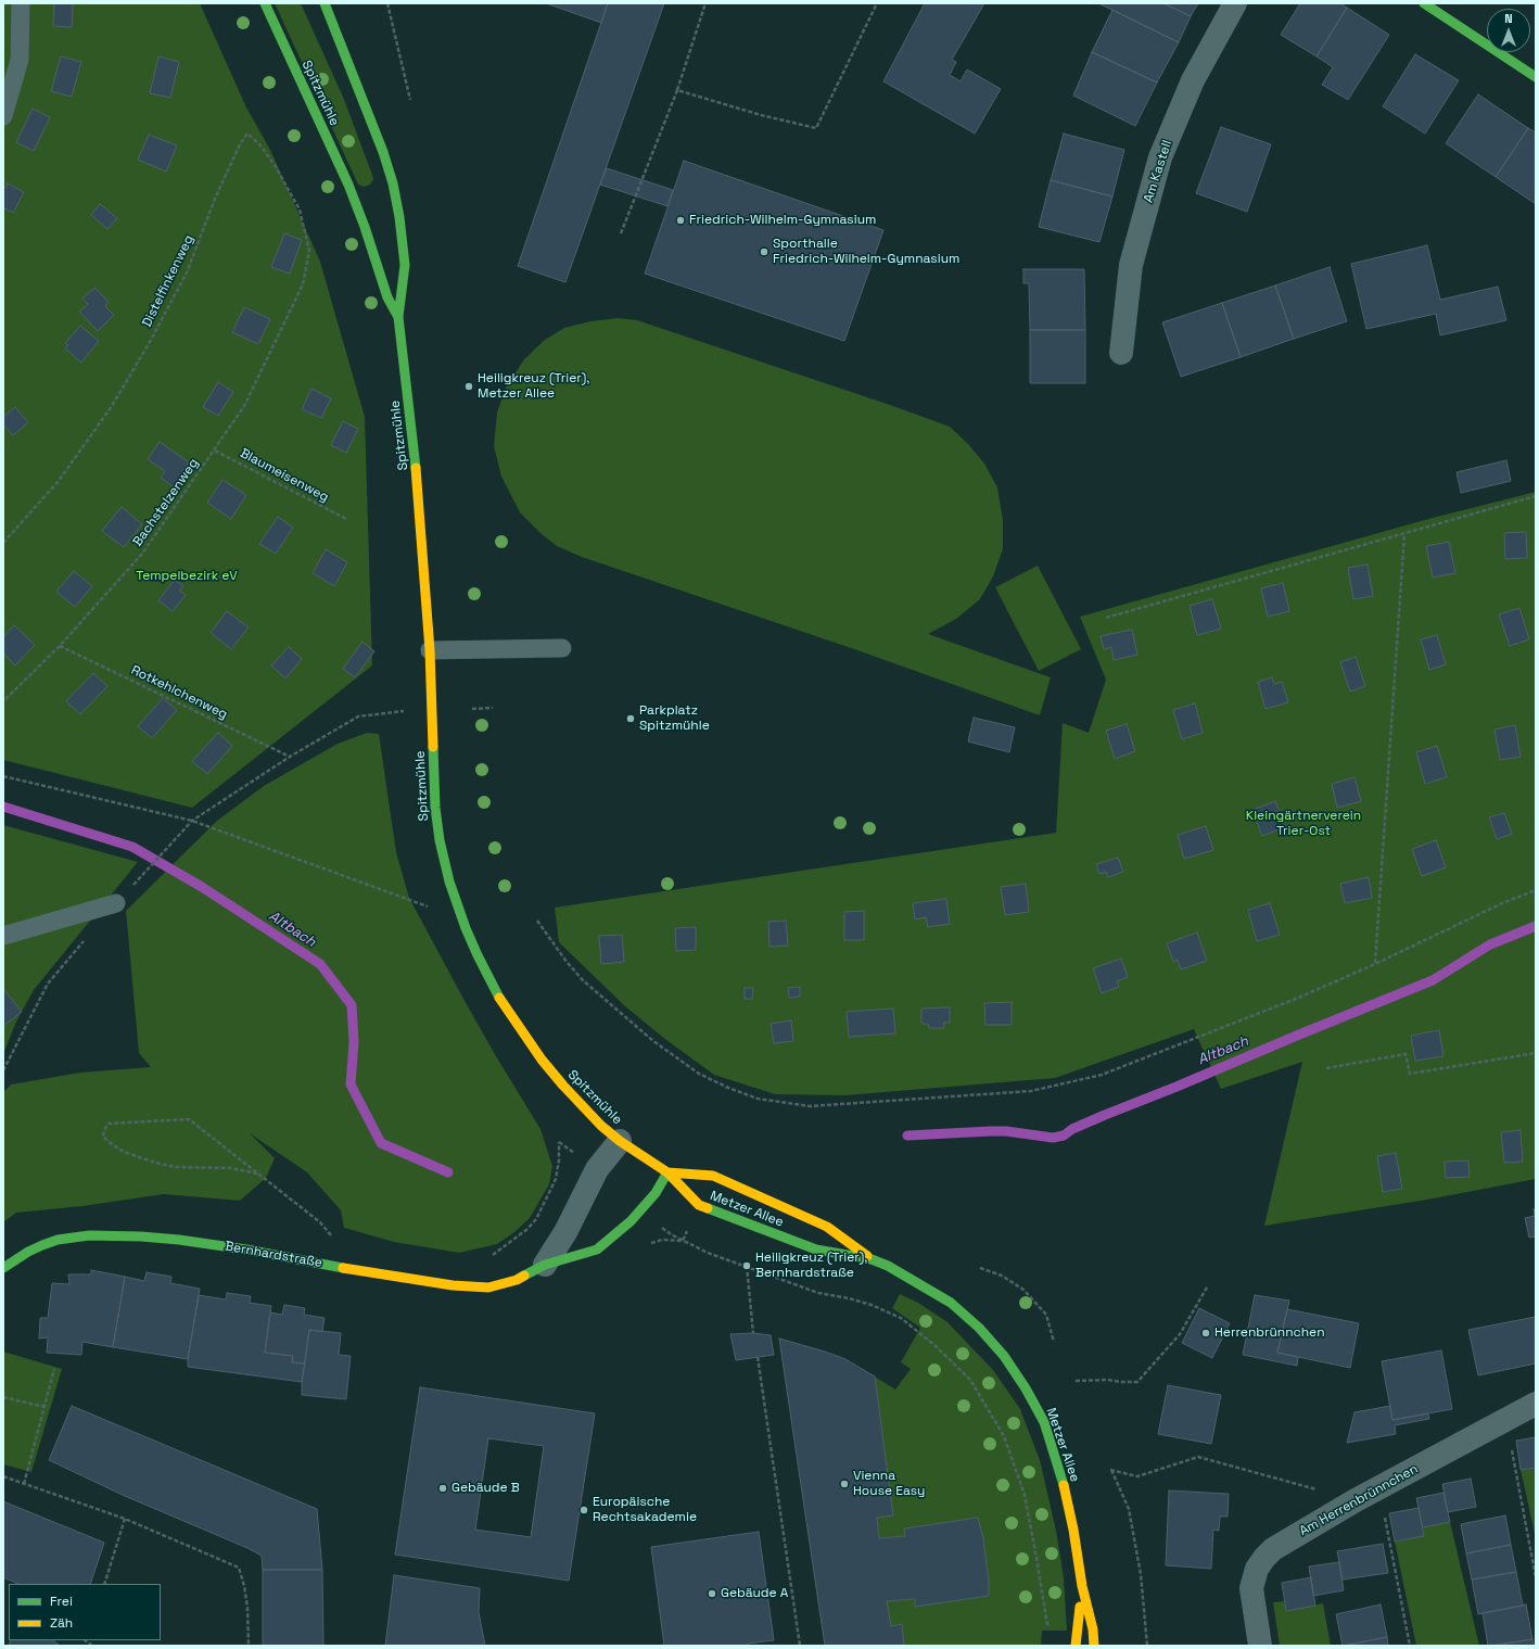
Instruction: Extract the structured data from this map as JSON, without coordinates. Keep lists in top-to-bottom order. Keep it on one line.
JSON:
{"streets":{"street":["Spitzmühle","Am Kastell","Metzer Allee","Bernhardstraße","Am Herrenbrünnchen"],"path":["Distelfinkenweg","Blaumeisenweg","Bachstelzenweg","Rotkehlchenweg"]},"crossings":[["Spitzmühle","Metzer Allee"],["Spitzmühle","Bernhardstraße"],["Distelfinkenweg","Bachstelzenweg"],["Blaumeisenweg","Bachstelzenweg"],["Bachstelzenweg","Rotkehlchenweg"],["Metzer Allee","Bernhardstraße"]],"water":["Altbach"],"parks":["Tempelbezirk eV","Kleingärtnerverein Trier-Ost"],"places":["Friedrich-Wilhelm-Gymnasium","Sporthalle Friedrich-Wilhelm-Gymnasium","Heiligkreuz (Trier), Metzer Allee","Parkplatz Spitzmühle","Heiligkreuz (Trier), Bernhardstraße","Herrenbrünnchen","Vienna House Easy","Gebäude B","Europäische Rechtsakademie","Gebäude A"],"legend":["Frei","Zäh"],"north":"top"}
